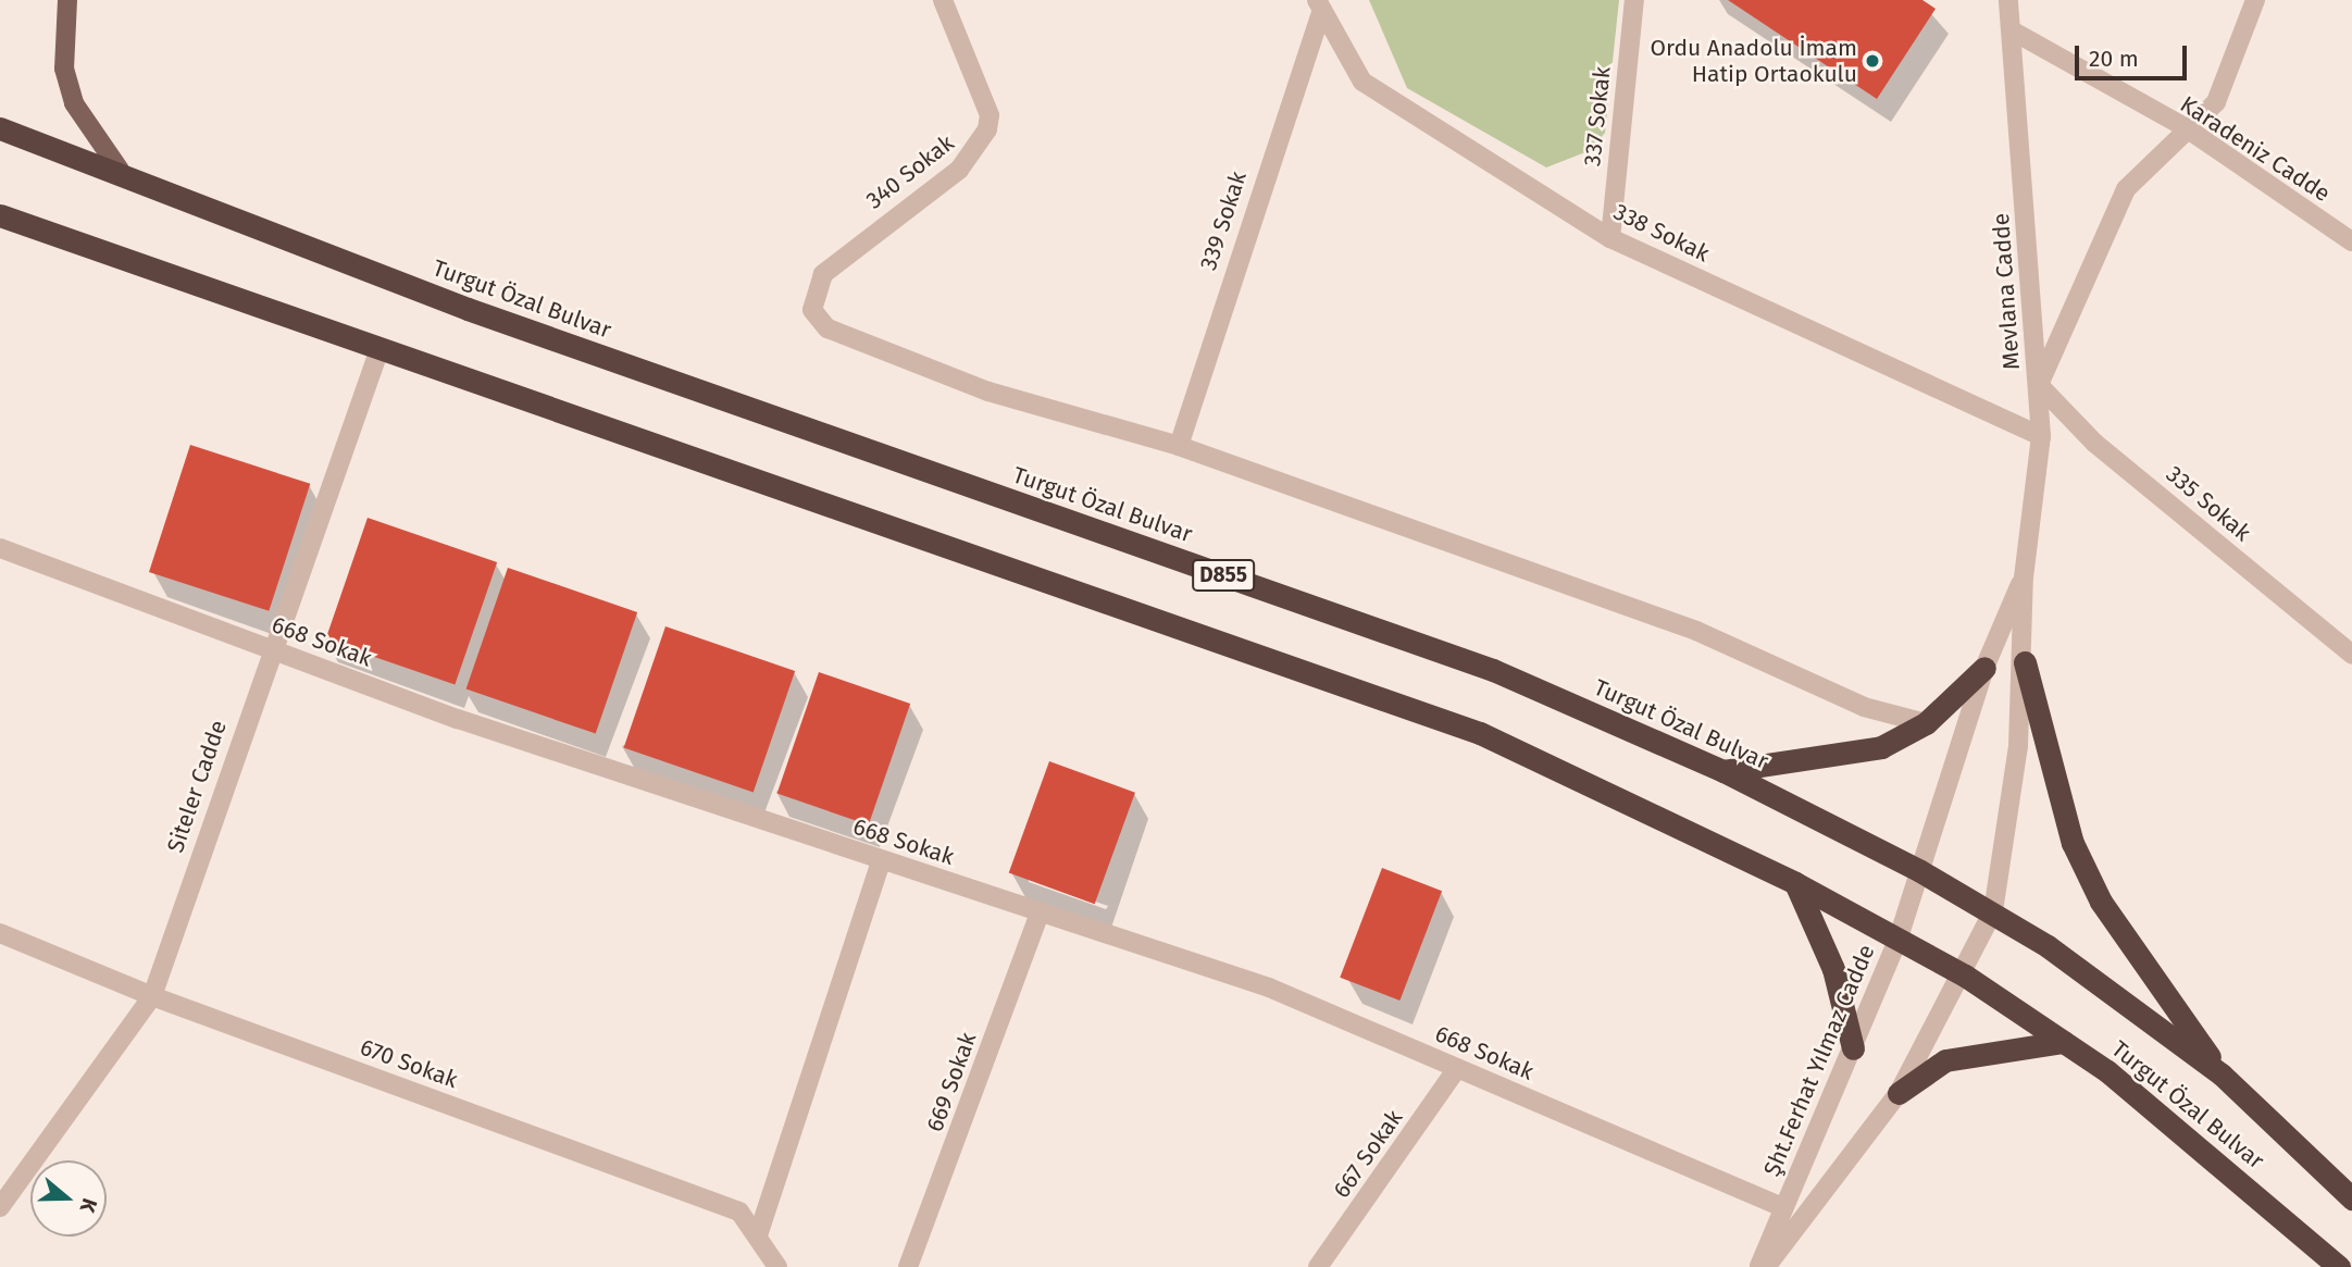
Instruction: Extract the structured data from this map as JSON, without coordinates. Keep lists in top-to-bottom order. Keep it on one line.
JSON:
{"streets":{"highway":["Turgut Özal Bulvar","D855"],"street":["337 Sokak","Karadeniz Cadde","340 Sokak","339 Sokak","338 Sokak","Mevlana Cadde","335 Sokak","668 Sokak","Siteler Cadde","Şht.Ferhat Yılmaz Cadde","670 Sokak","669 Sokak","667 Sokak"]},"crossings":[["337 Sokak","338 Sokak"],["Karadeniz Cadde","Mevlana Cadde"],["340 Sokak","339 Sokak"],["339 Sokak","338 Sokak"],["338 Sokak","Mevlana Cadde"],["Mevlana Cadde","Turgut Özal Bulvar"],["Mevlana Cadde","335 Sokak"],["Mevlana Cadde","Şht.Ferhat Yılmaz Cadde"],["Turgut Özal Bulvar","Siteler Cadde"],["Turgut Özal Bulvar","Şht.Ferhat Yılmaz Cadde"],["668 Sokak","Siteler Cadde"],["668 Sokak","Şht.Ferhat Yılmaz Cadde"],["668 Sokak","669 Sokak"],["668 Sokak","667 Sokak"],["Siteler Cadde","670 Sokak"]],"places":["Ordu Anadolu İmam Hatip Ortaokulu"],"scale_bar":"20 m","north":"right"}
